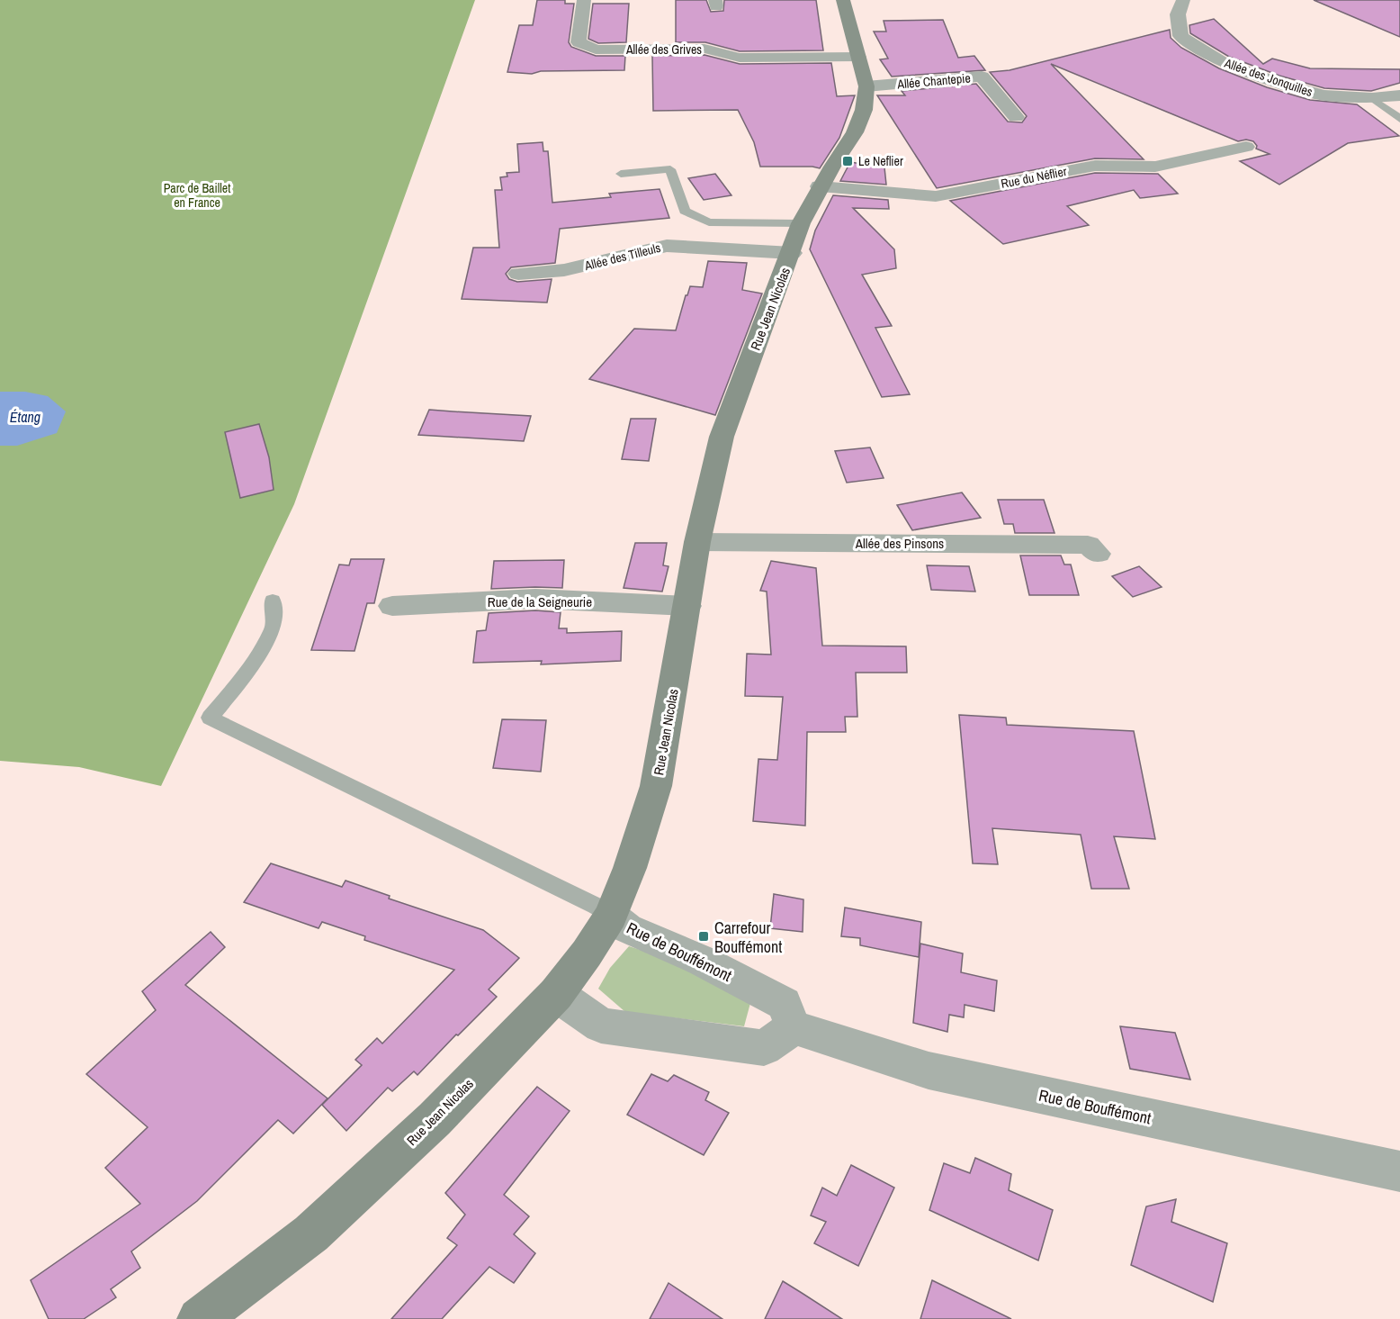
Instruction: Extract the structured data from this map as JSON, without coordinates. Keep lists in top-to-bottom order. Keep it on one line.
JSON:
{"streets":{"street":["Allée des Grives","Allée des Jonquilles","Allée Chantepie","Rue du Néflier","Allée des Tilleuls","Rue Jean Nicolas","Allée des Pinsons","Rue de la Seigneurie","Rue de Bouffémont"]},"crossings":[["Allée des Grives","Rue Jean Nicolas"],["Allée Chantepie","Rue Jean Nicolas"],["Rue du Néflier","Rue Jean Nicolas"],["Allée des Tilleuls","Rue Jean Nicolas"],["Rue Jean Nicolas","Allée des Pinsons"],["Rue Jean Nicolas","Rue de la Seigneurie"],["Rue Jean Nicolas","Rue de Bouffémont"]],"water":["Étang"],"parks":["Parc de Baillet en France"],"places":{"transit":["Le Neflier","Carrefour Bouffémont"]}}
